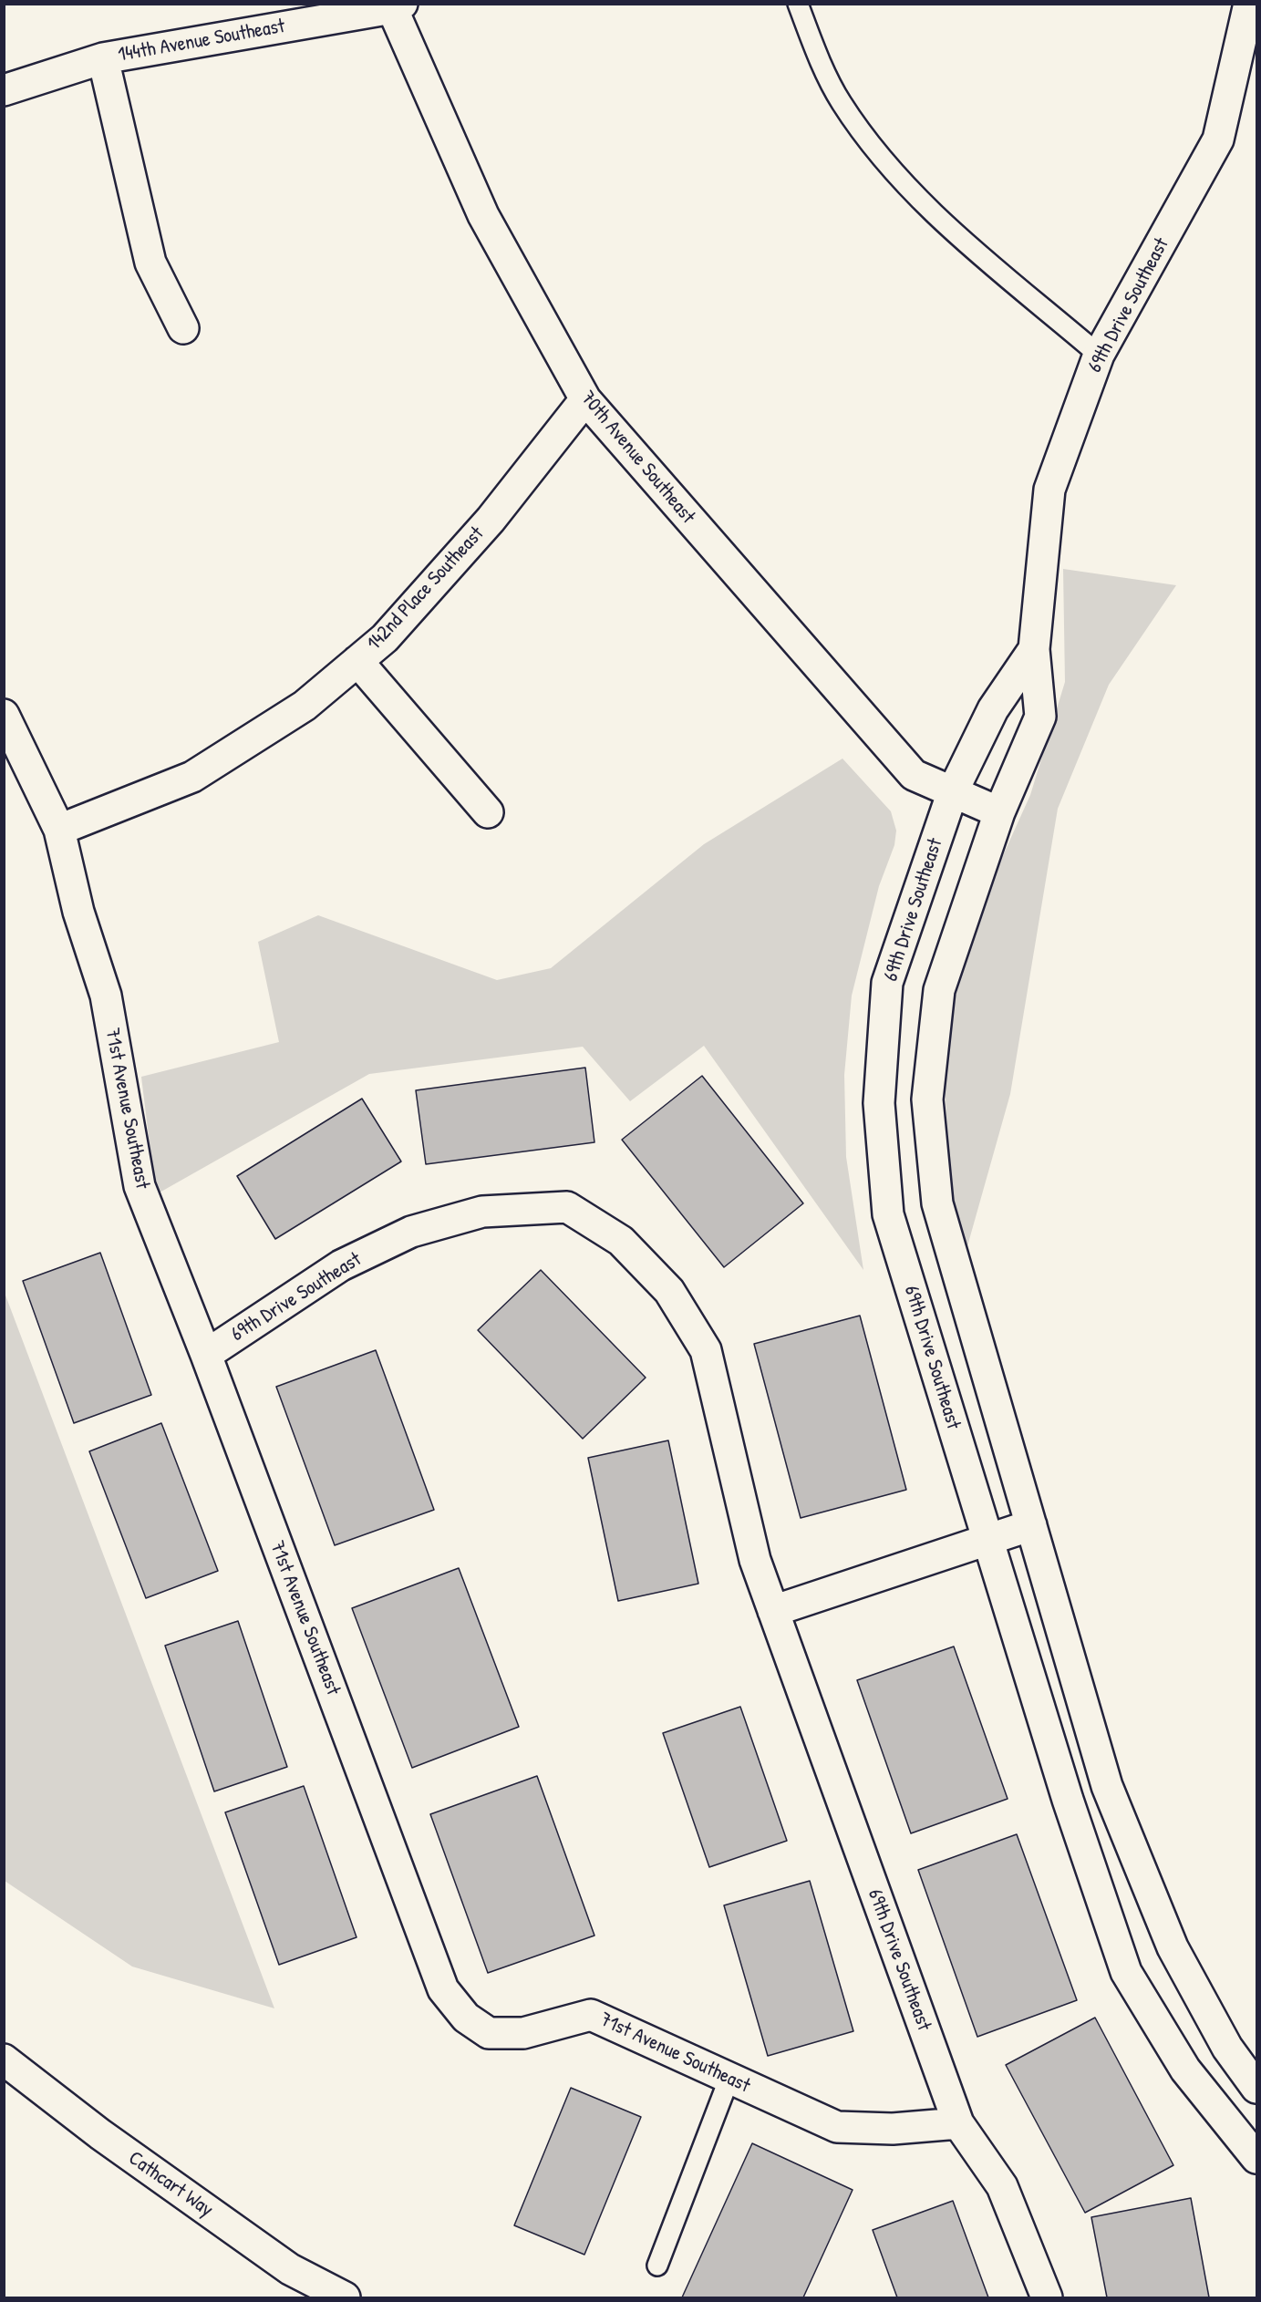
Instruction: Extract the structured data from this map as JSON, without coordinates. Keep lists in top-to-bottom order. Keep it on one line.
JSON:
{"streets":{"street":["144th Avenue Southeast","69th Drive Southeast","70th Avenue Southeast","142nd Place Southeast","71st Avenue Southeast","Cathcart Way"]},"crossings":[["144th Avenue Southeast","70th Avenue Southeast"],["69th Drive Southeast","70th Avenue Southeast"],["69th Drive Southeast","71st Avenue Southeast"],["70th Avenue Southeast","142nd Place Southeast"],["142nd Place Southeast","71st Avenue Southeast"]]}
